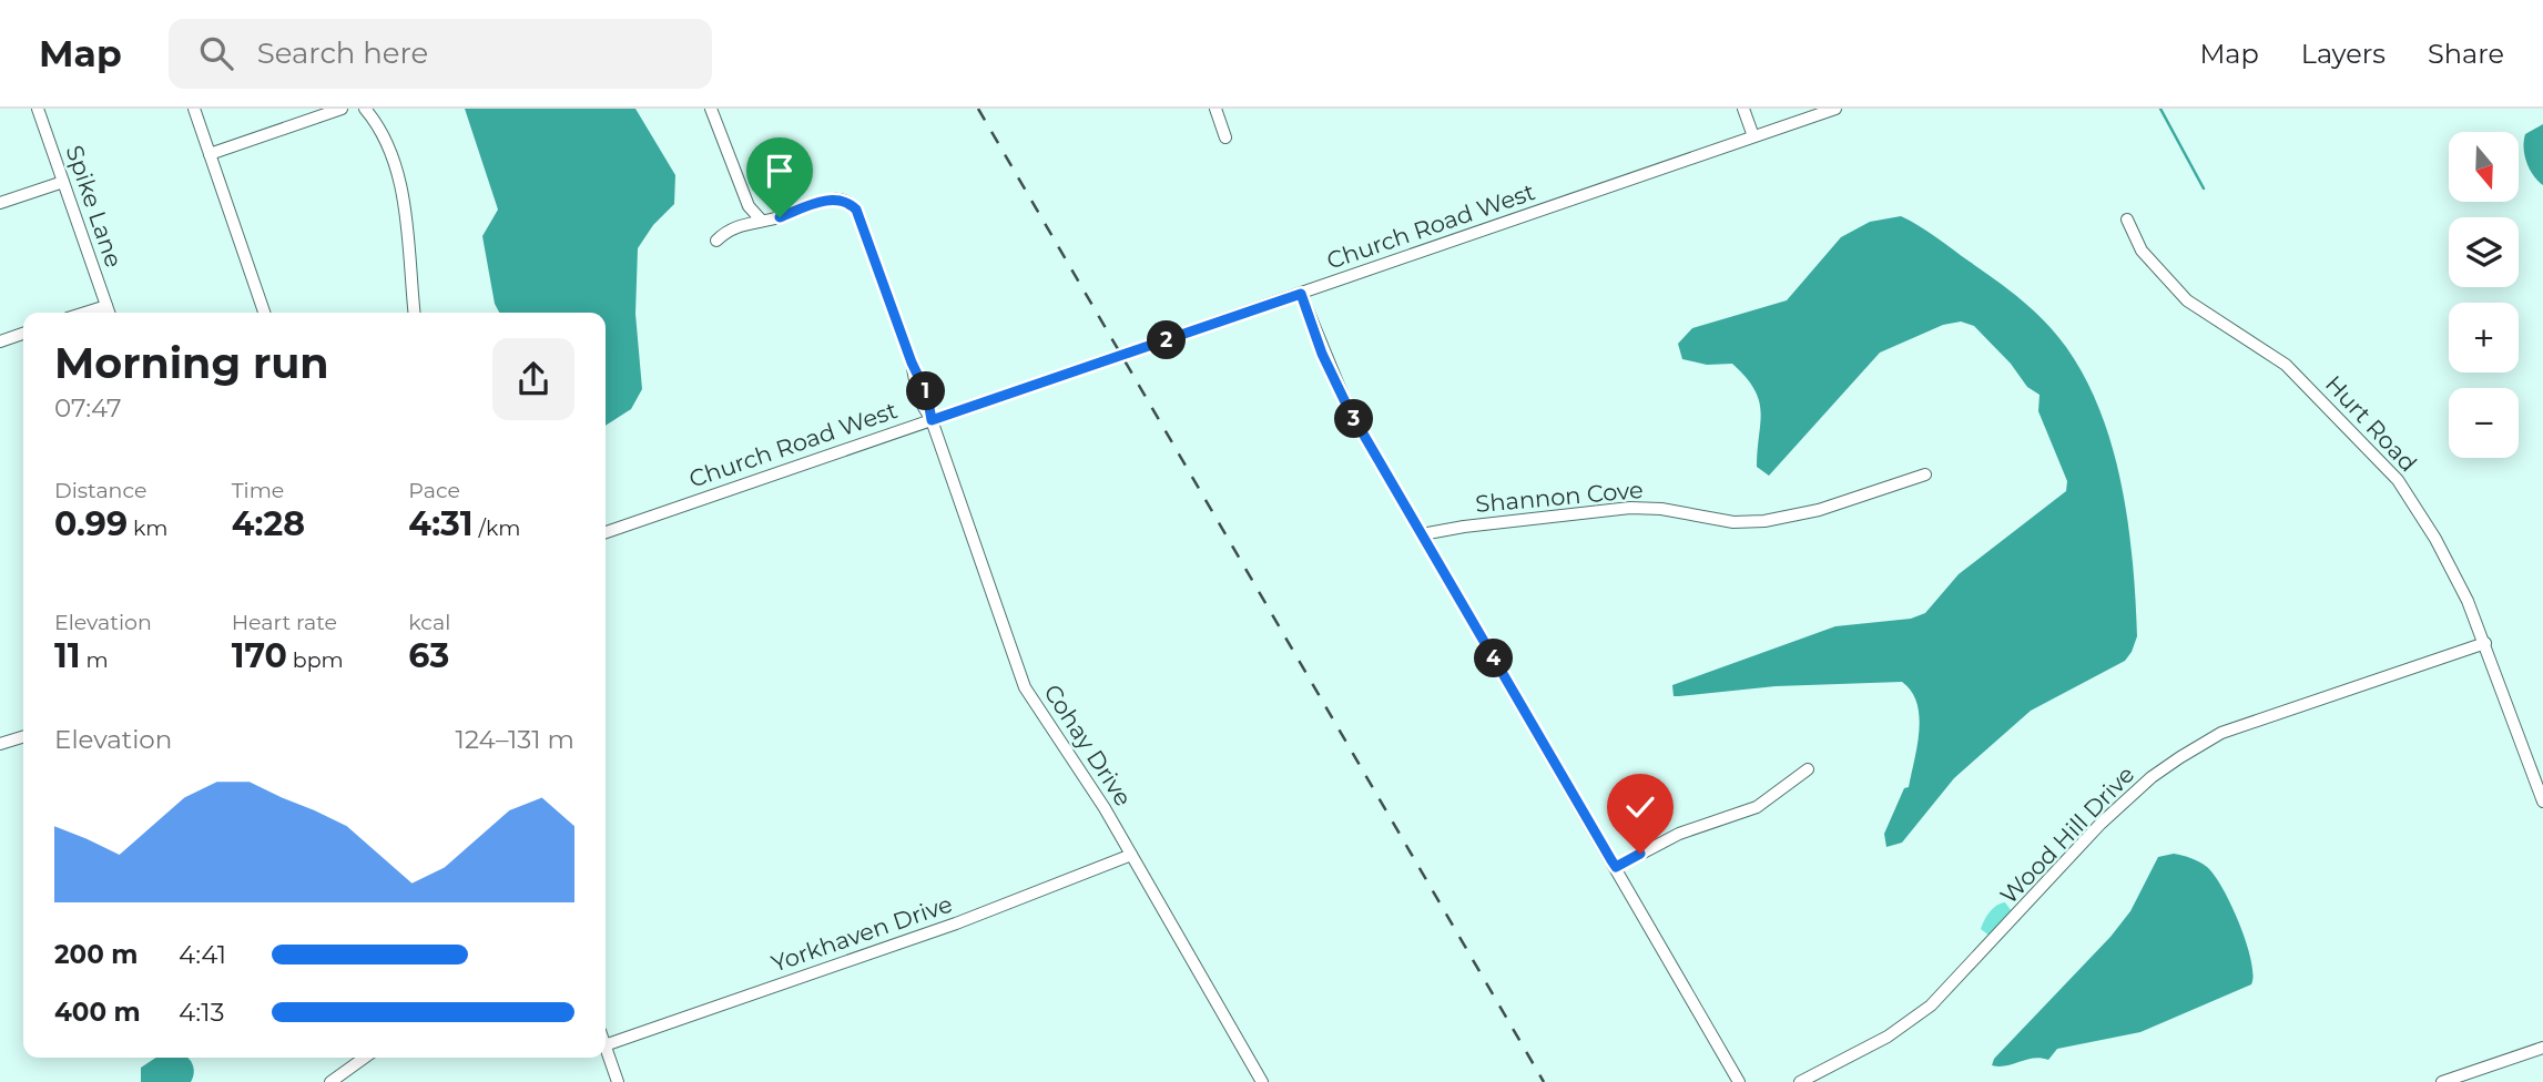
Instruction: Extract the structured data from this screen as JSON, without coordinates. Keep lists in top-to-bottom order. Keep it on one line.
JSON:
{"streets":{"street":["Spike Lane","Church Road West","Hurt Road","Shannon Cove","Cohay Drive","Wood Hill Drive","Yorkhaven Drive"]},"crossings":[["Church Road West","Cohay Drive"],["Hurt Road","Wood Hill Drive"],["Cohay Drive","Yorkhaven Drive"]],"north":"bottom","page":{"header":"Map","search":"Search here","nav":["Map","Layers","Share"],"map_buttons":["+","−"],"heading":["Morning run","07:47"],"pins":["2","1","3","4"],"stats":[["Distance","0.99 km"],["Time","4:28"],["Pace","4:31 /km"],["Elevation","11 m"],["Heart rate","170 bpm"],["kcal","63"]],"chart":["Elevation","124–131 m"],"list":[{"name":"200 m","note":"4:41"},{"name":"400 m","note":"4:13"}]}}
